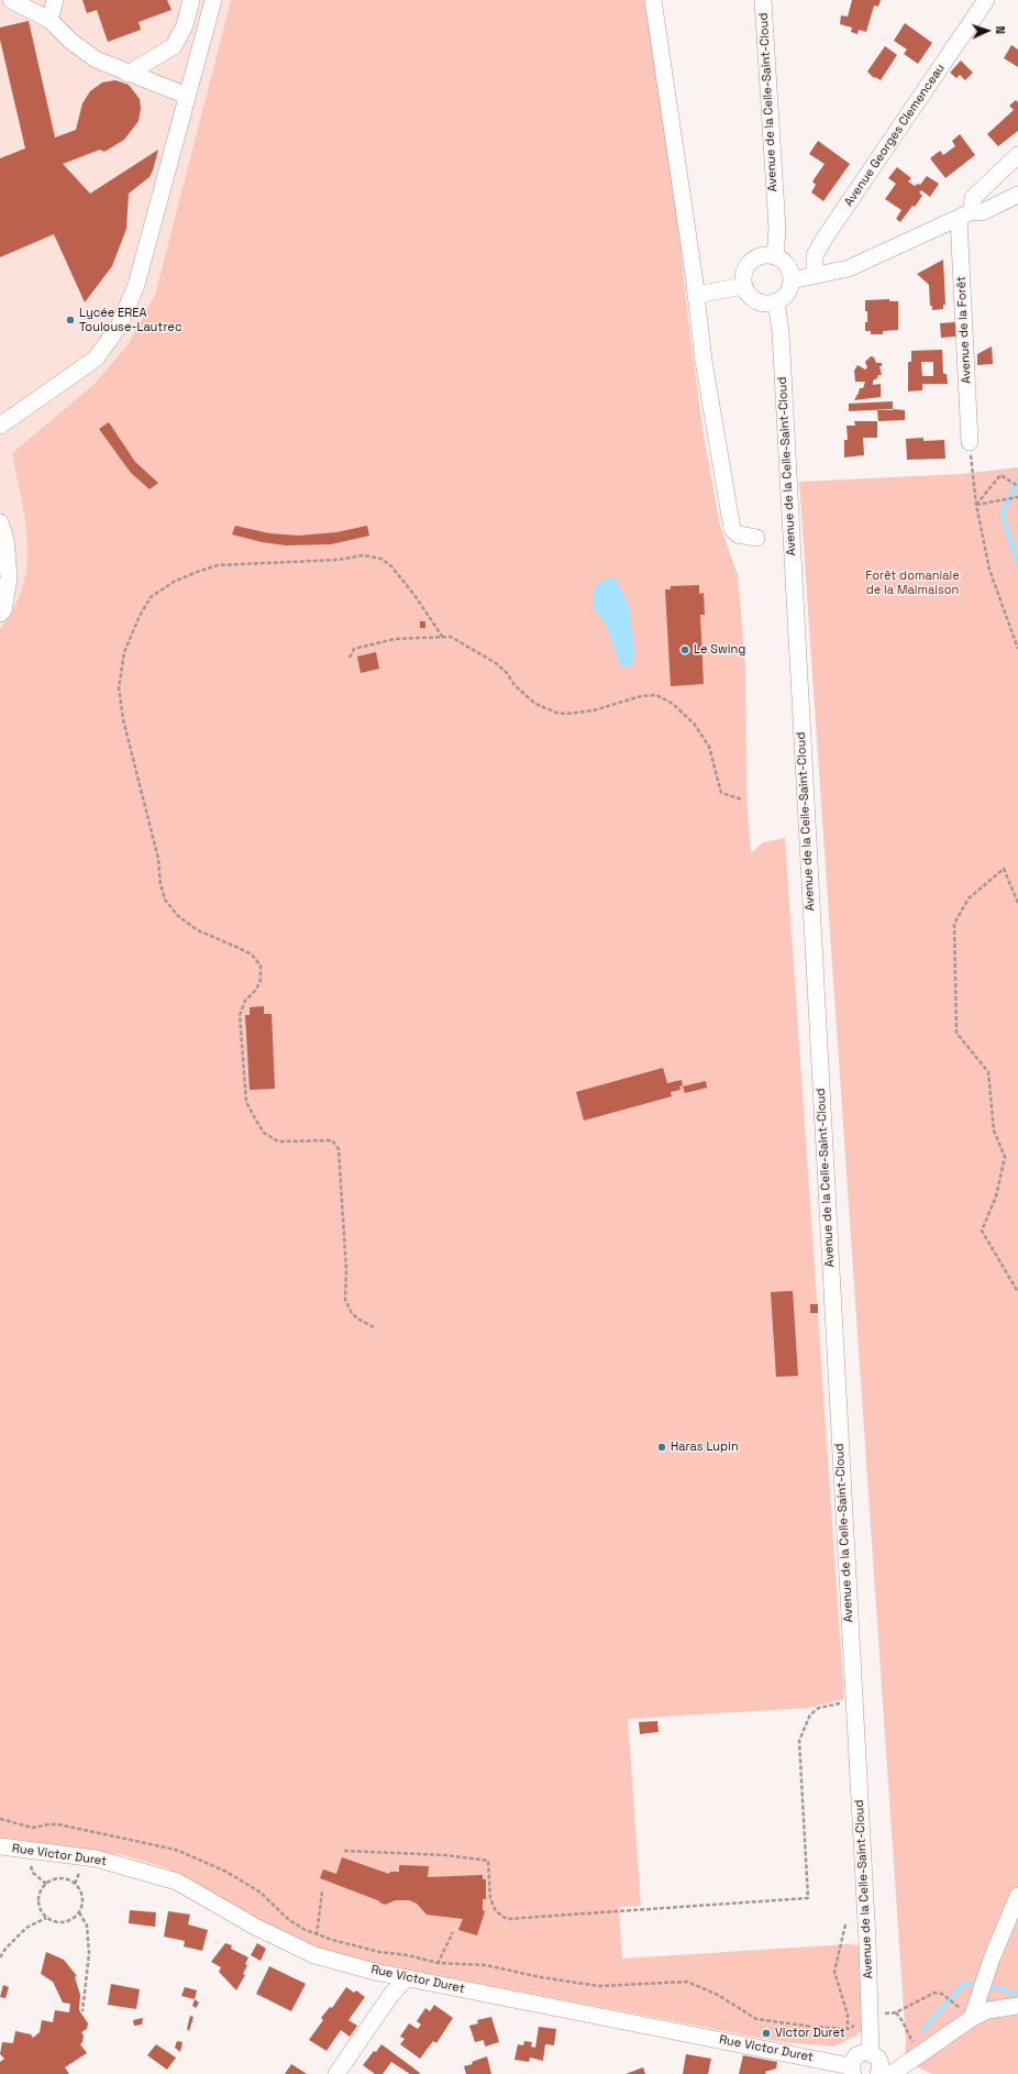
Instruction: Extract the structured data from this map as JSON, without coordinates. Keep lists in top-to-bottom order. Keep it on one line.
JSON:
{"streets":{"street":["Avenue de la Celle-Saint-Cloud","Avenue Georges Clemenceau","Avenue de la Forêt","Rue Victor Duret"]},"parks":["Forêt domaniale de la Malmaison"],"places":["Lycée EREA Toulouse-Lautrec","Le Swing","Haras Lupin","Victor Duret"],"north":"right"}
